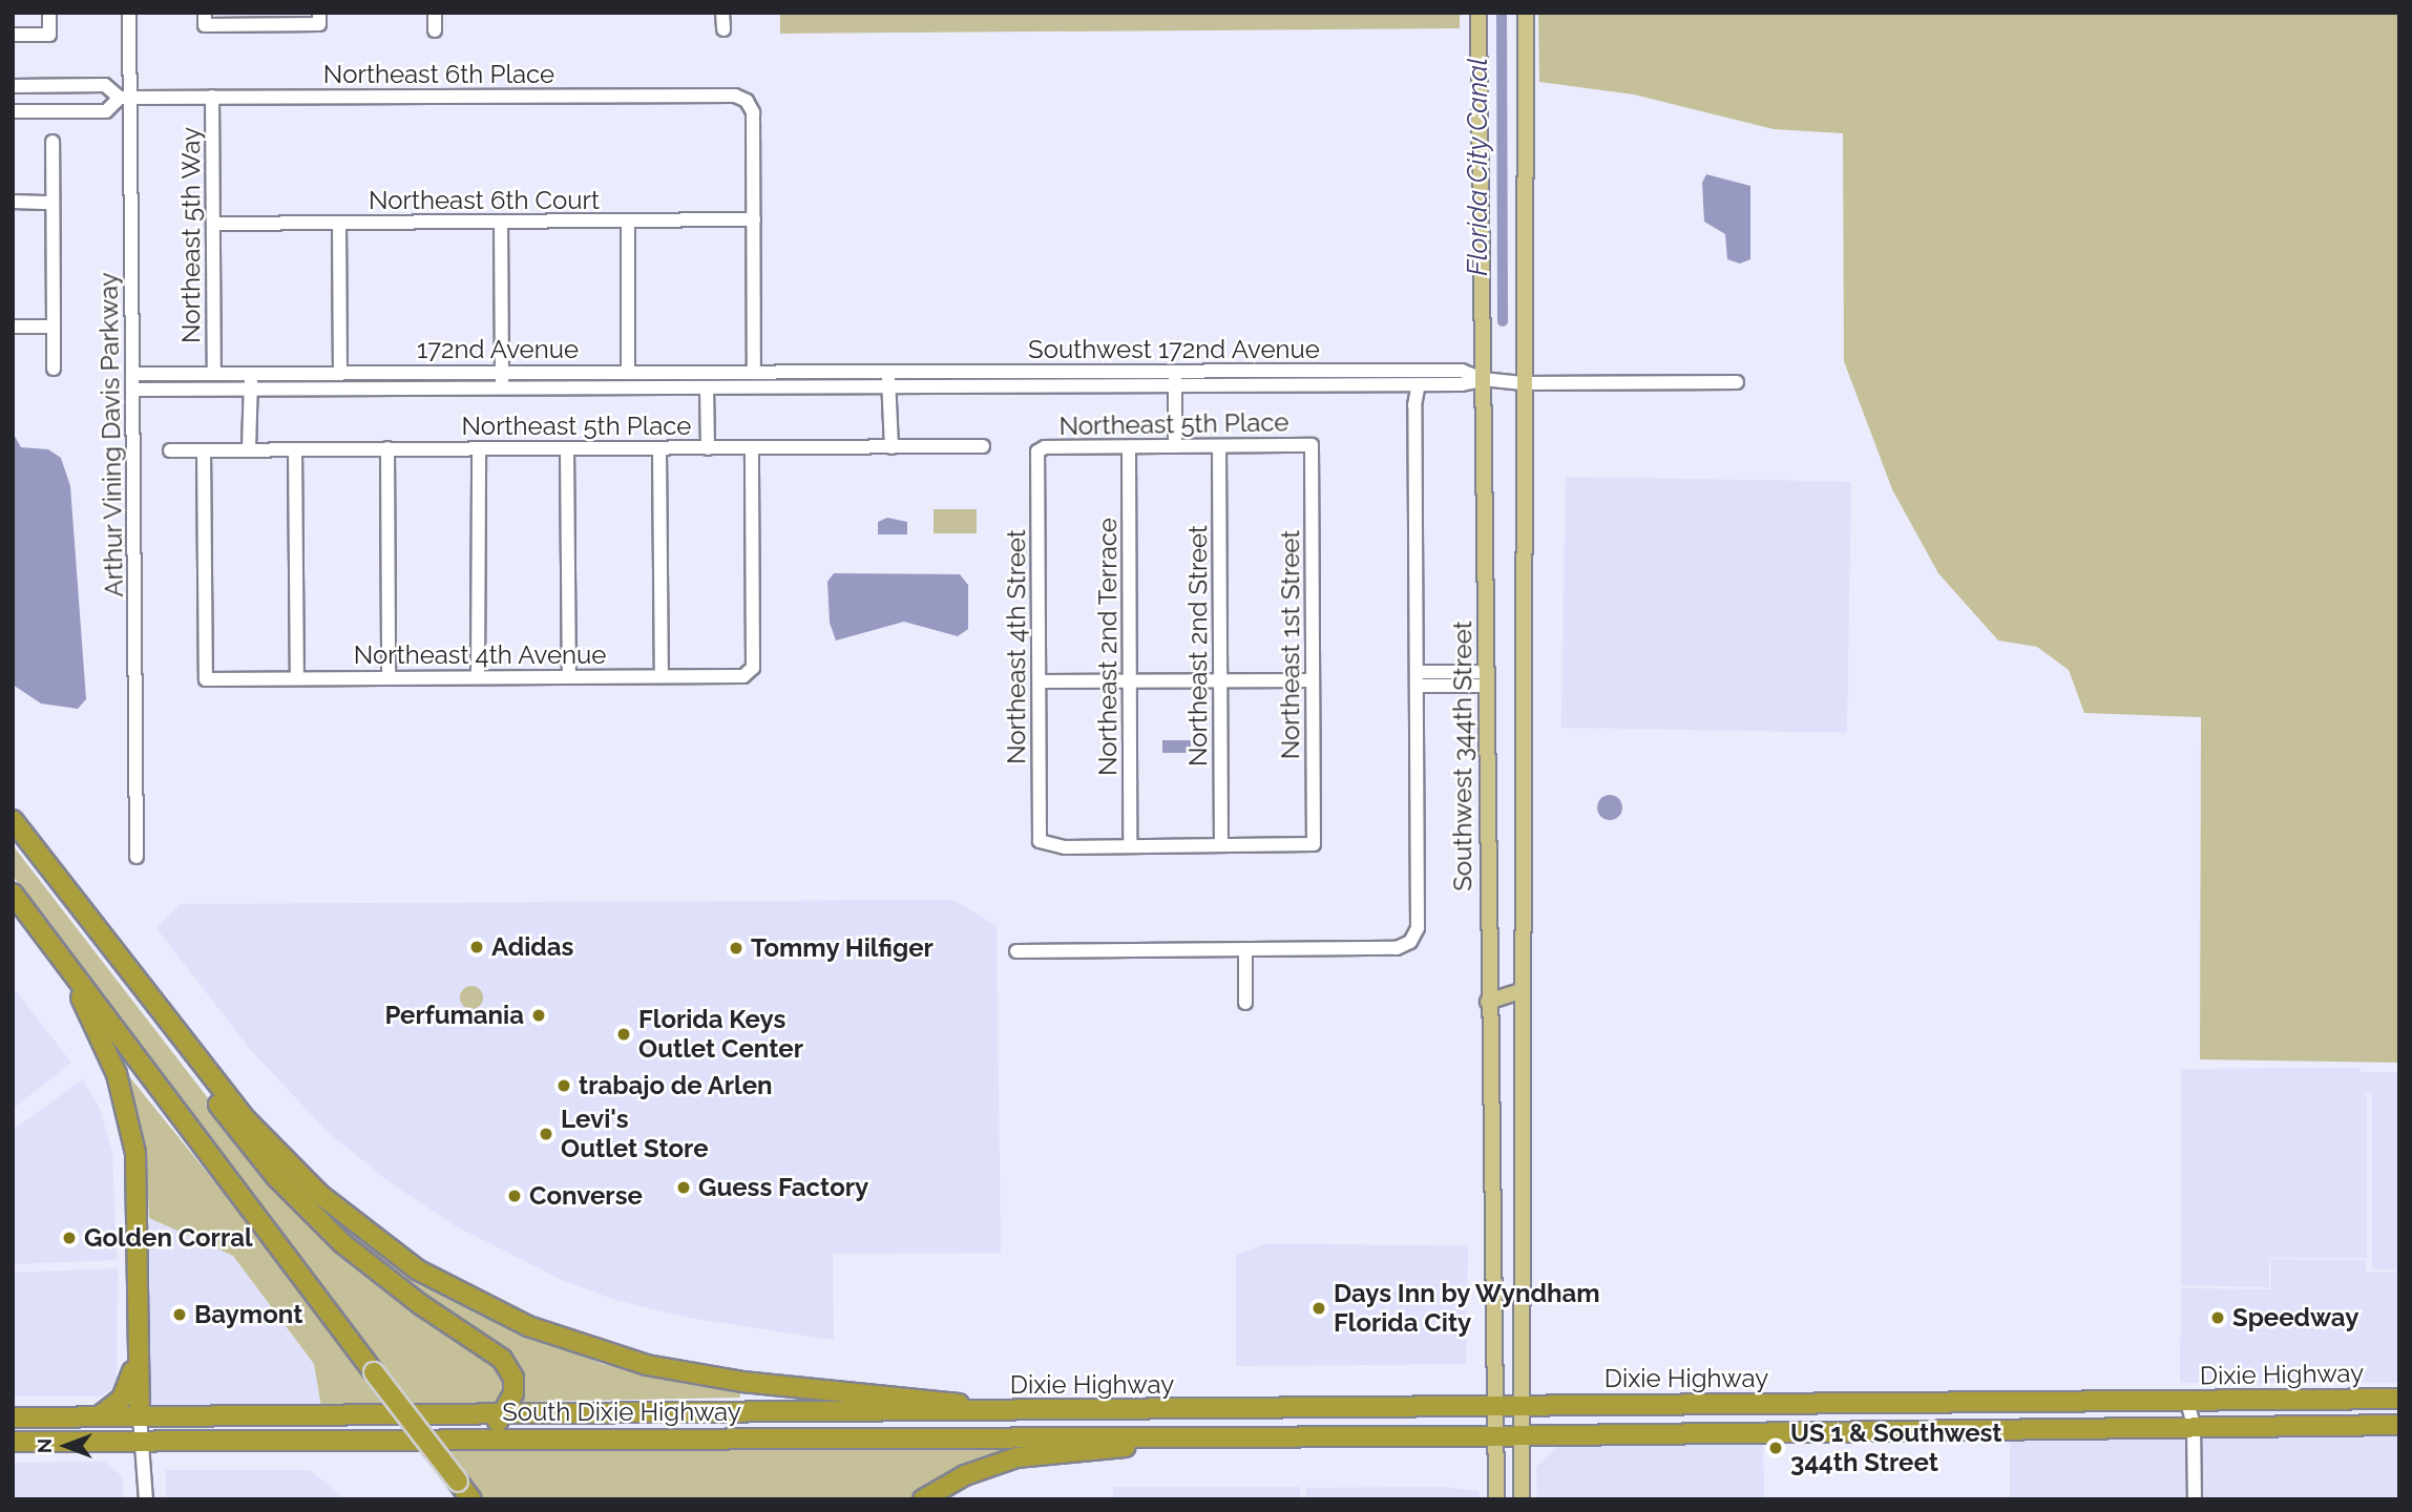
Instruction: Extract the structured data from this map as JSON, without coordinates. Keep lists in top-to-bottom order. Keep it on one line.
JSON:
{"streets":{"highway":["Dixie Highway","South Dixie Highway"],"main road":["Southwest 344th Street"],"street":["Northeast 6th Place","Northeast 6th Court","Northeast 5th Way","172nd Avenue","Southwest 172nd Avenue","Northeast 5th Place","Arthur Vining Davis Parkway","Northeast 1st Street","Northeast 2nd Street","Northeast 4th Street","Northeast 2nd Terrace","Northeast 4th Avenue"]},"crossings":[["Northeast 6th Place","Northeast 6th Court"],["Northeast 6th Place","Northeast 5th Way"],["Northeast 6th Place","Arthur Vining Davis Parkway"],["Northeast 6th Court","Northeast 5th Way"],["Northeast 5th Way","172nd Avenue"],["172nd Avenue","Southwest 172nd Avenue"],["172nd Avenue","Arthur Vining Davis Parkway"],["Southwest 172nd Avenue","Southwest 344th Street"],["Northeast 5th Place","Northeast 1st Street"],["Northeast 5th Place","Northeast 2nd Street"],["Northeast 5th Place","Northeast 4th Street"],["Northeast 5th Place","Northeast 2nd Terrace"],["Northeast 5th Place","Northeast 4th Avenue"],["Northeast 1st Street","Northeast 2nd Street"],["Northeast 4th Street","Northeast 2nd Terrace"],["Southwest 344th Street","Dixie Highway"],["Dixie Highway","South Dixie Highway"]],"water":["Florida City Canal"],"places":["Adidas","Tommy Hilfiger","Perfumania","Florida Keys Outlet Center","trabajo de Arlen","Levi's Outlet Store","Guess Factory","Converse","Golden Corral","Days Inn by Wyndham Florida City","Baymont","Speedway","US 1 & Southwest 344th Street"],"north":"left"}
